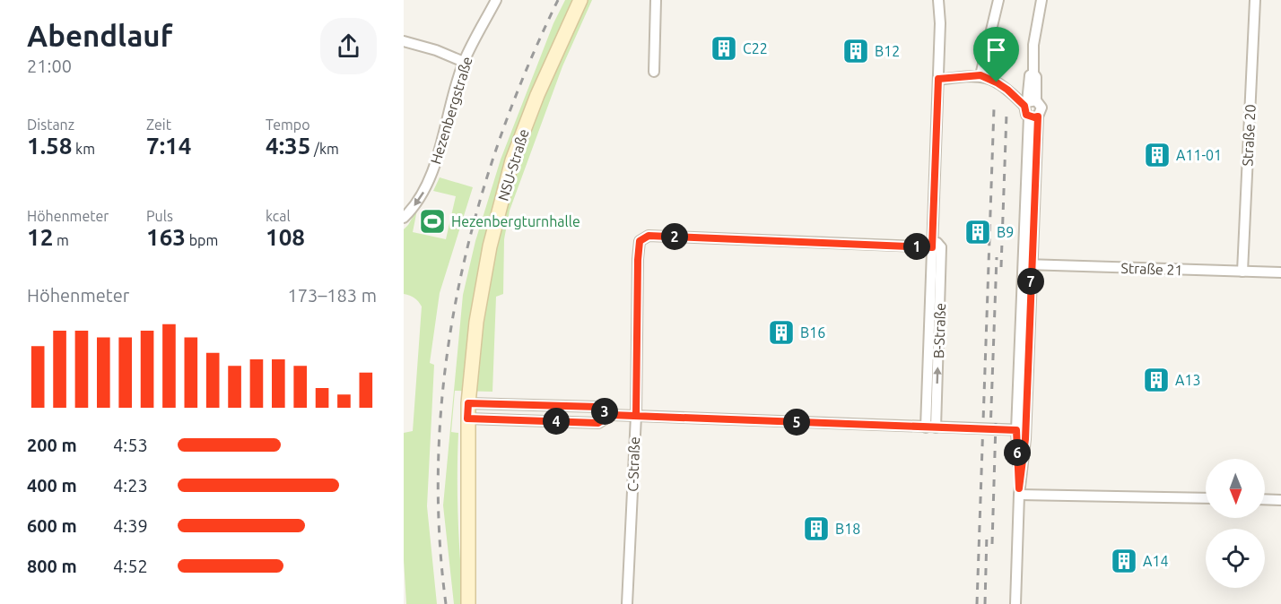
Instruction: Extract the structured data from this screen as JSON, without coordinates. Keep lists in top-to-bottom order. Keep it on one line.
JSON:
{"streets":{"main road":["NSU-Straße"],"street":["Hezenbergstraße","Straße 20","Straße 21","B-Straße","C-Straße"]},"crossings":[["Straße 20","Straße 21"],["B-Straße","C-Straße"]],"one_way":["Hezenbergstraße"],"places":{"building":["C22","B12","A11-01","B9","B16","A13","B18","A14"],"sports":["Hezenbergturnhalle"]},"north":"bottom","page":{"heading":["Abendlauf","21:00"],"stats":[["Distanz","1.58 km"],["Zeit","7:14"],["Tempo","4:35 /km"],["Höhenmeter","12 m"],["Puls","163 bpm"],["kcal","108"]],"pins":["2","1","7","3","4","5","6"],"chart":["Höhenmeter","173–183 m"],"list":[{"name":"200 m","note":"4:53"},{"name":"400 m","note":"4:23"},{"name":"600 m","note":"4:39"},{"name":"800 m","note":"4:52"}]}}
